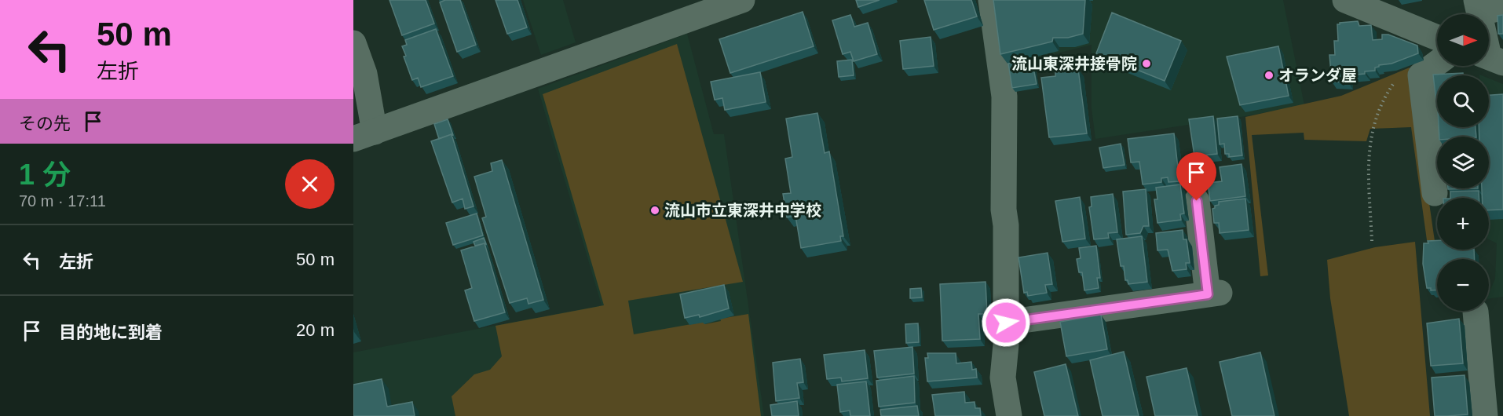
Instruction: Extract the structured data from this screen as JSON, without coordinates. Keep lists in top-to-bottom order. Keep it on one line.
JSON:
{"places":["流山東深井接骨院","オランダ屋","流山市立東深井中学校"],"north":"right","page":{"turn":["50 m","左折"],"map_buttons":["+","−"],"then":"その先","heading":["1 分","70 m · 17:11"],"list":[{"name":"左折","value":"50 m"},{"name":"目的地に到着","value":"20 m"}]}}
